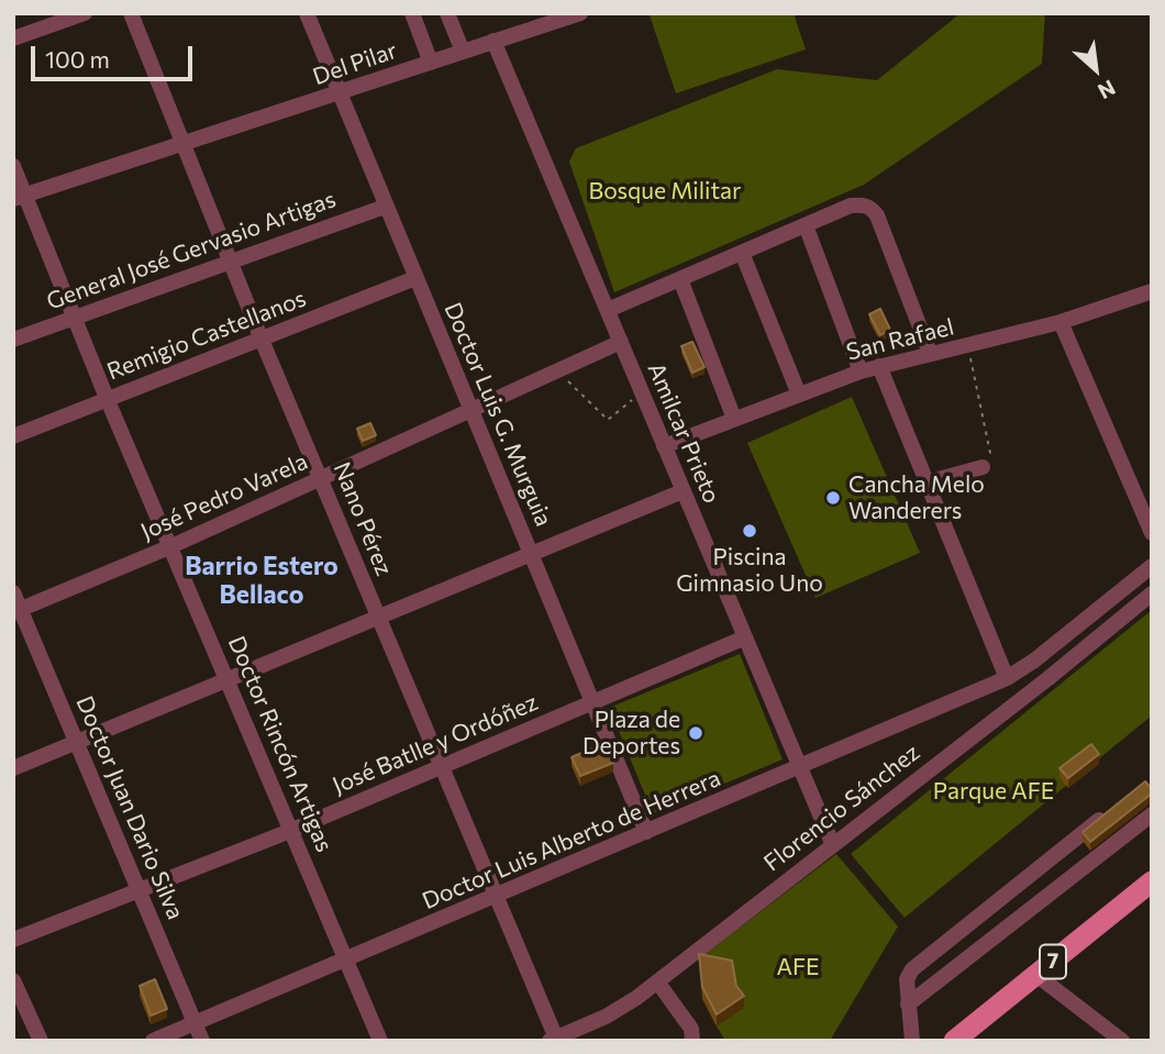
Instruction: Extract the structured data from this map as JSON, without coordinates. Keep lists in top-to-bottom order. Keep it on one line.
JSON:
{"streets":{"main road":["7"],"street":["Del Pilar","General José Gervasio Artigas","Remigio Castellanos","San Rafael","Doctor Luis G. Murguia","Amilcar Prieto","José Pedro Varela","Nano Pérez","Doctor Rincón Artigas","José Batlle y Ordóñez","Doctor Juan Dario Silva","Florencio Sánchez","Doctor Luis Alberto de Herrera"]},"crossings":[["Del Pilar","Doctor Luis G. Murguia"],["Del Pilar","Amilcar Prieto"],["Del Pilar","Nano Pérez"],["Del Pilar","Doctor Rincón Artigas"],["General José Gervasio Artigas","Doctor Luis G. Murguia"],["General José Gervasio Artigas","Nano Pérez"],["General José Gervasio Artigas","Doctor Rincón Artigas"],["Remigio Castellanos","Doctor Luis G. Murguia"],["Remigio Castellanos","Nano Pérez"],["Remigio Castellanos","Doctor Rincón Artigas"],["San Rafael","Amilcar Prieto"],["Doctor Luis G. Murguia","José Pedro Varela"],["Doctor Luis G. Murguia","José Batlle y Ordóñez"],["Doctor Luis G. Murguia","Doctor Luis Alberto de Herrera"],["Amilcar Prieto","José Pedro Varela"],["Amilcar Prieto","José Batlle y Ordóñez"],["Amilcar Prieto","Florencio Sánchez"],["Amilcar Prieto","Doctor Luis Alberto de Herrera"],["José Pedro Varela","Nano Pérez"],["José Pedro Varela","Doctor Rincón Artigas"],["José Pedro Varela","Doctor Juan Dario Silva"],["Nano Pérez","José Batlle y Ordóñez"],["Nano Pérez","Florencio Sánchez"],["Nano Pérez","Doctor Luis Alberto de Herrera"],["Doctor Rincón Artigas","José Batlle y Ordóñez"],["Doctor Rincón Artigas","Doctor Luis Alberto de Herrera"],["José Batlle y Ordóñez","Doctor Juan Dario Silva"],["Doctor Juan Dario Silva","Doctor Luis Alberto de Herrera"]],"districts":["Barrio Estero Bellaco"],"parks":["Bosque Militar","Parque AFE","AFE"],"places":["Cancha Melo Wanderers","Piscina Gimnasio Uno","Plaza de Deportes"],"scale_bar":"100 m","north":"bottom right"}
